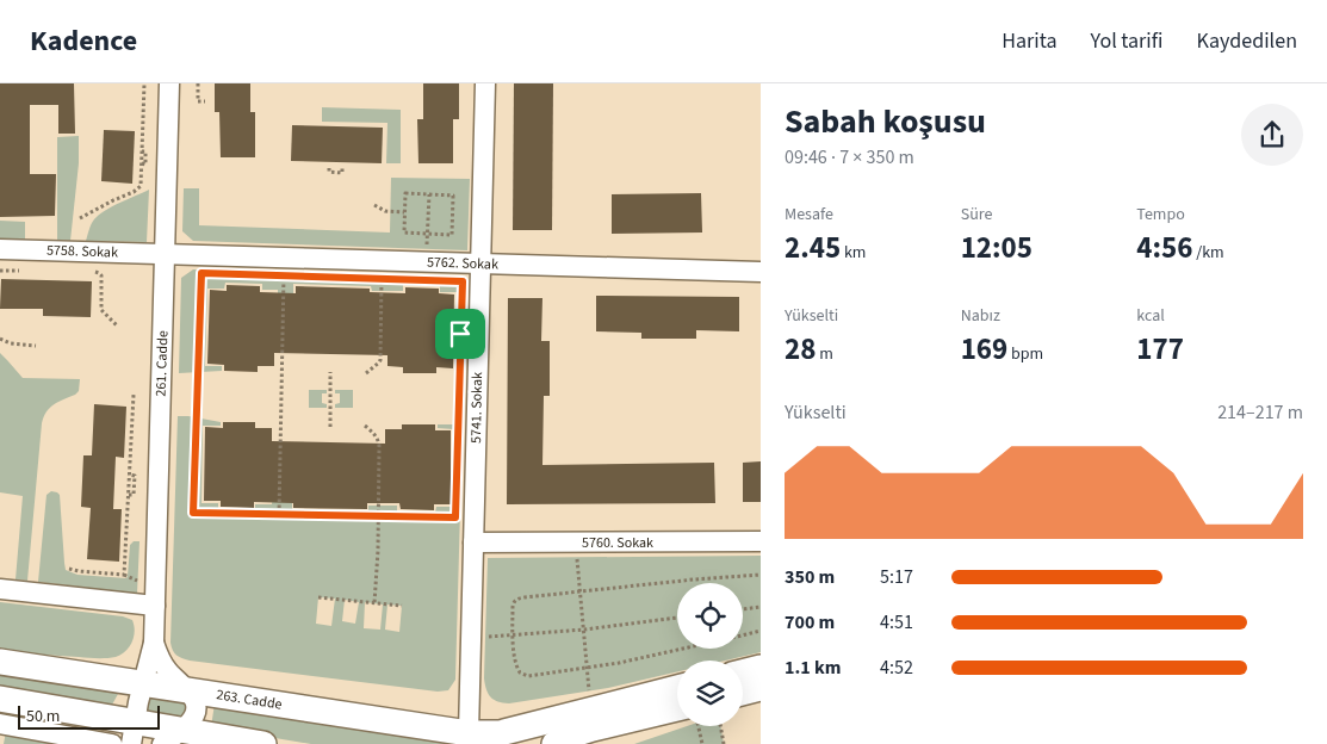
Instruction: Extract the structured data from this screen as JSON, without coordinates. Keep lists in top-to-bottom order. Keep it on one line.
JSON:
{"streets":{"main road":["263. Cadde"],"street":["5758. Sokak","5762. Sokak","261. Cadde","5741. Sokak","5760. Sokak"]},"crossings":[["5758. Sokak","5762. Sokak"],["5758. Sokak","261. Cadde"],["5762. Sokak","261. Cadde"],["5762. Sokak","5741. Sokak"],["261. Cadde","263. Cadde"],["5741. Sokak","5760. Sokak"],["5741. Sokak","263. Cadde"]],"scale_bar":"50 m","page":{"header":"Kadence","nav":["Harita","Yol tarifi","Kaydedilen"],"heading":["Sabah koşusu","09:46 · 7 × 350 m"],"stats":[["Mesafe","2.45 km"],["Süre","12:05"],["Tempo","4:56 /km"],["Yükselti","28 m"],["Nabız","169 bpm"],["kcal","177"]],"chart":["Yükselti","214–217 m"],"list":[{"name":"350 m","note":"5:17"},{"name":"700 m","note":"4:51"},{"name":"1.1 km","note":"4:52"}],"scale":"50 m"}}
